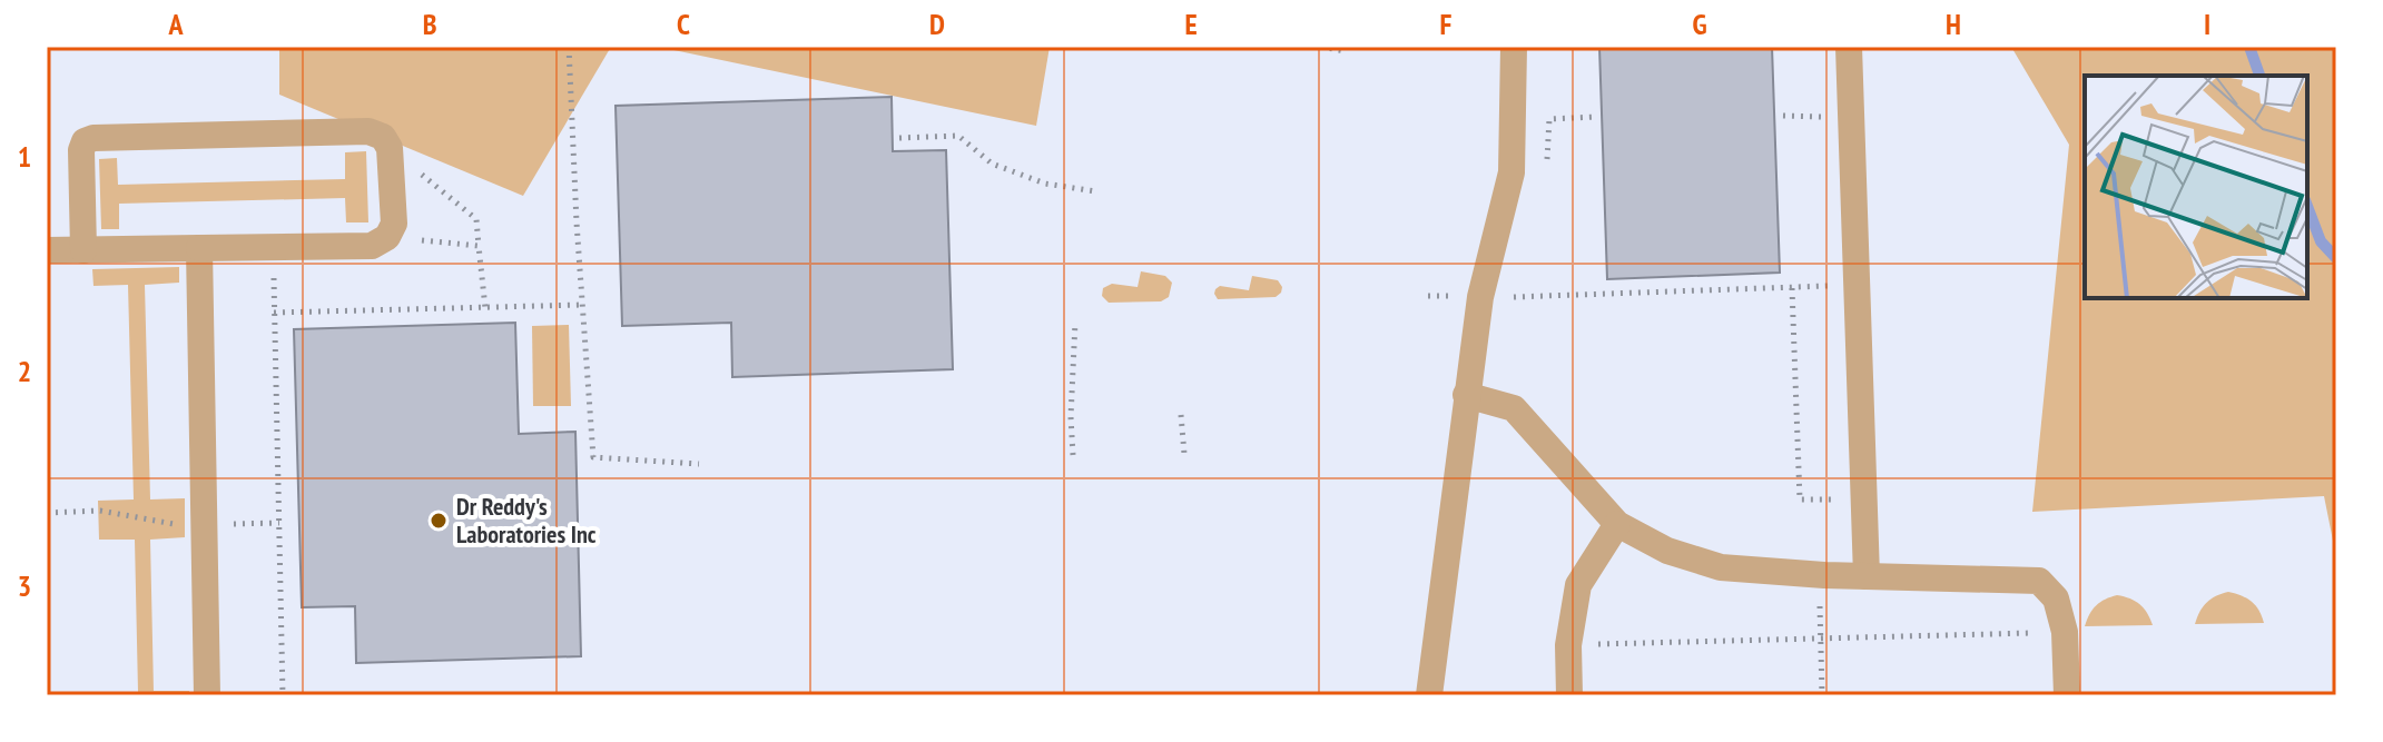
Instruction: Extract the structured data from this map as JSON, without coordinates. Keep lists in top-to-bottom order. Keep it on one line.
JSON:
{"places":["Dr Reddy's Laboratories Inc"],"grid":{"columns":["A","B","C","D","E","F","G","H","I"],"rows":["1","2","3"]}}
